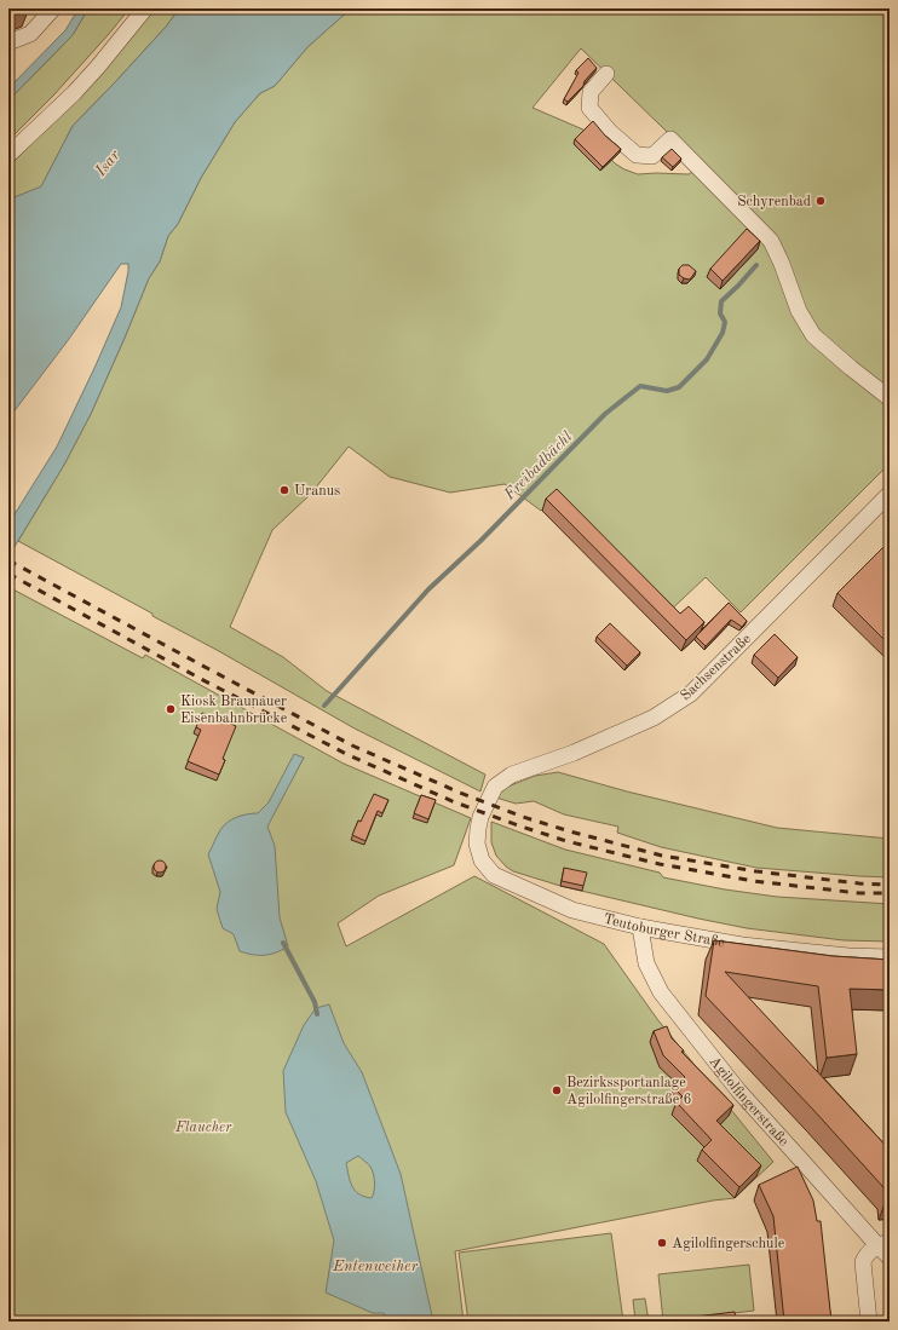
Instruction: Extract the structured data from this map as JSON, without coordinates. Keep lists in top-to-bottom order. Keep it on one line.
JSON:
{"streets":{"street":["Sachsenstraße","Teutoburger Straße","Agilolfingerstraße"]},"crossings":[["Sachsenstraße","Teutoburger Straße"],["Teutoburger Straße","Agilolfingerstraße"]],"water":["Isar","Freibadbächl","Entenweiher"],"parks":["Flaucher"],"places":["Schyrenbad","Uranus","Kiosk Braunauer Eisenbahnbrücke","Bezirkssportanlage Agilolfingerstraße 6","Agilolfingerschule"]}
